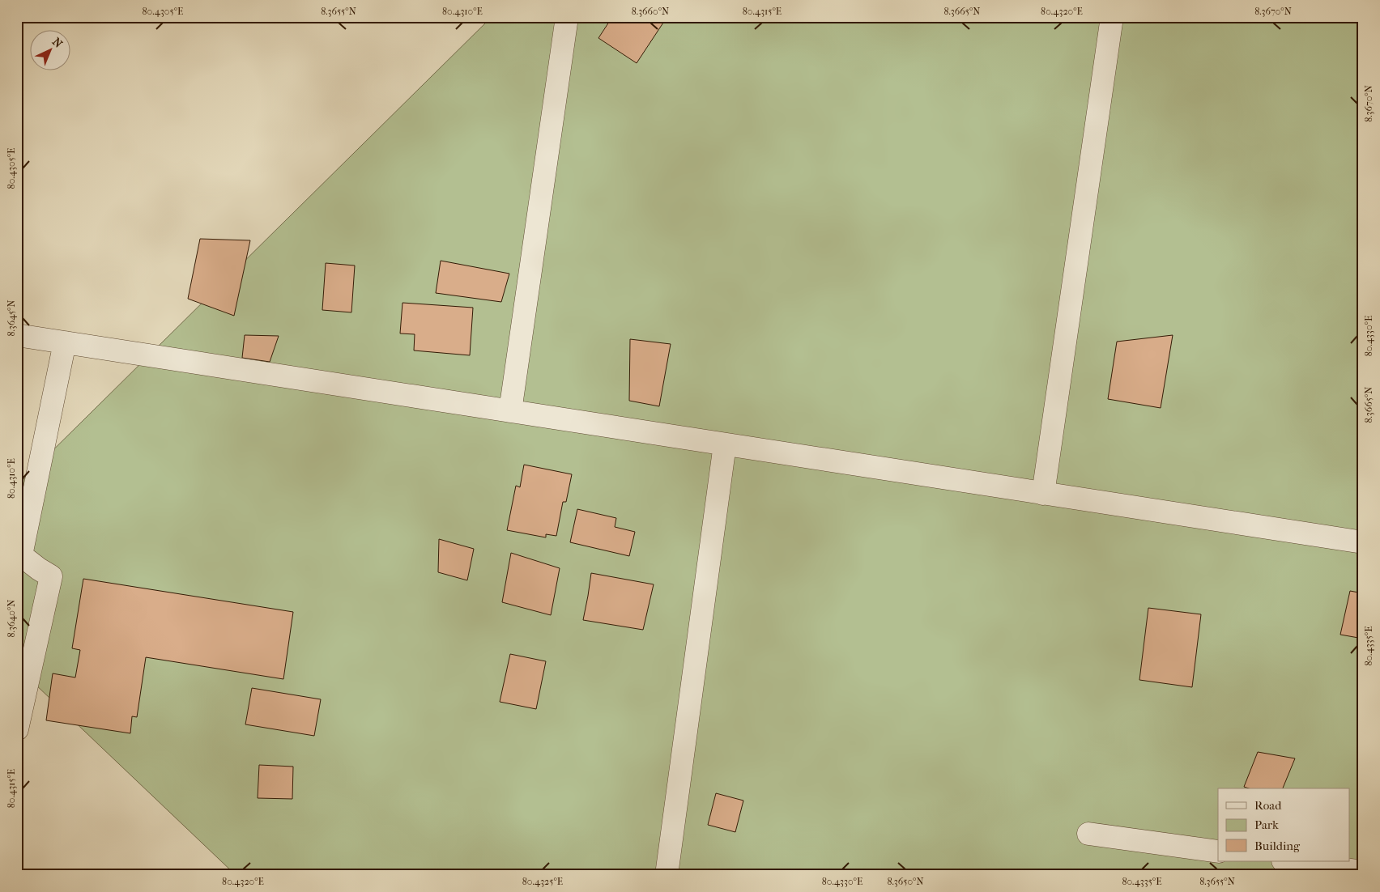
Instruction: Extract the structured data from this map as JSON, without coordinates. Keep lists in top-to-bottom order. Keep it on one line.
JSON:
{"legend":["Road","Park","Building"],"north":"top right","coordinates":["80.4305°E","8.3655°N","80.4310°E","8.3660°N","80.4315°E","8.3665°N","80.4320°E","8.3670°N","8.3645°N","80.4330°E","8.3640°N","80.4335°E","80.4325°E","8.3650°N"]}
